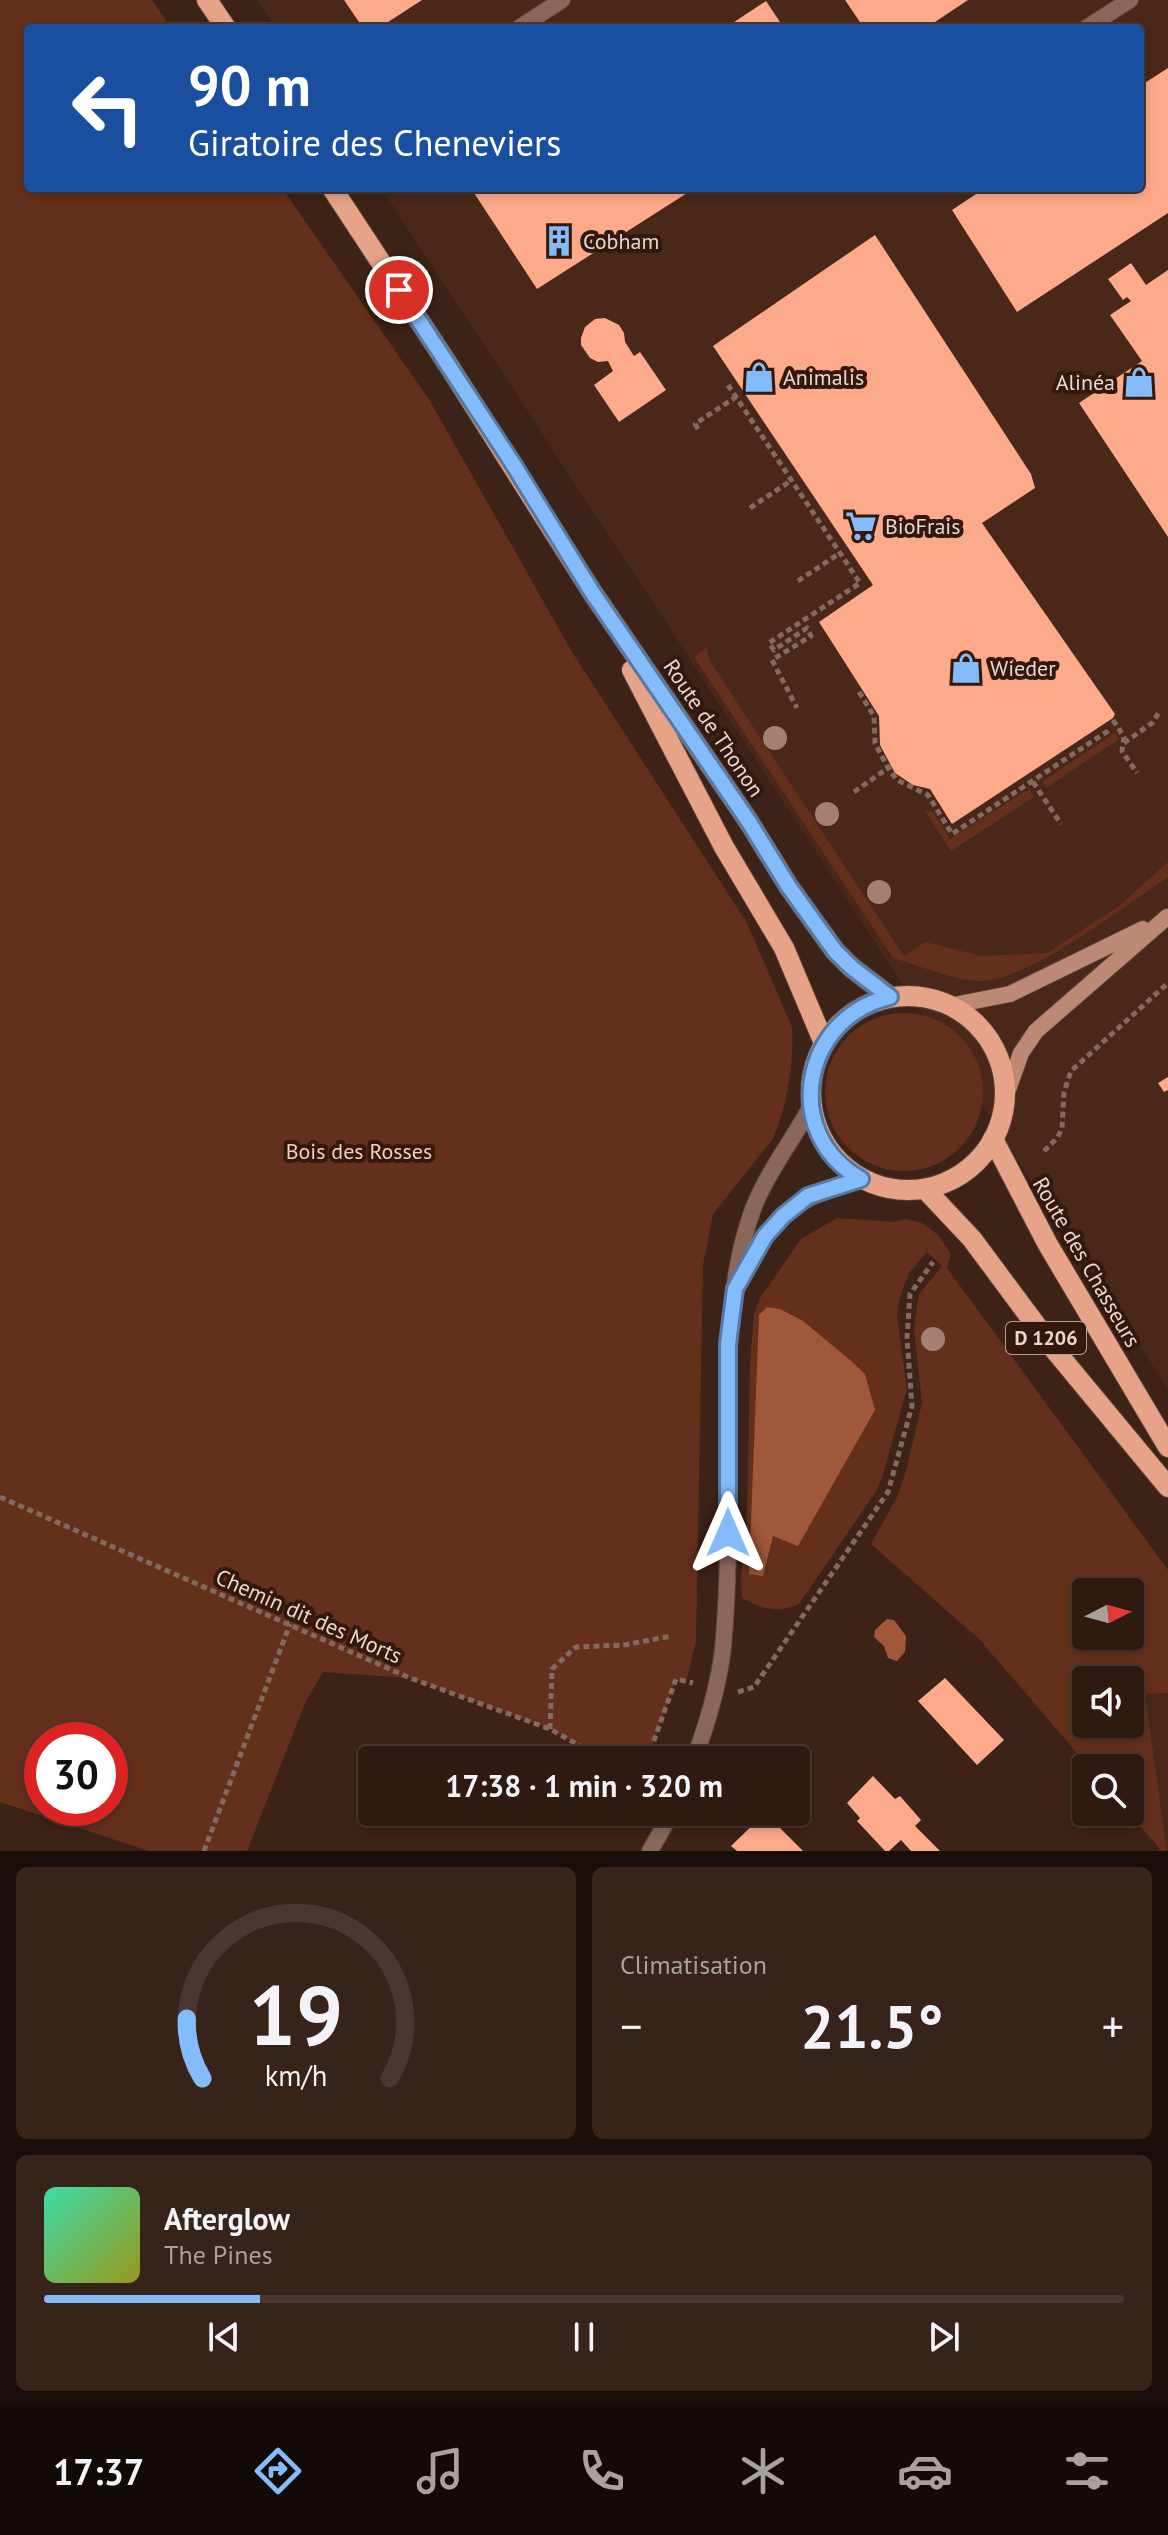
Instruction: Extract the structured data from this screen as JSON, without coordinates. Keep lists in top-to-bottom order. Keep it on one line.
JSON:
{"streets":{"main road":["Route de Thonon","Route des Chasseurs","D 1206"],"path":["Chemin dit des Morts"]},"crossings":[["Route de Thonon","Route des Chasseurs"],["Route de Thonon","D 1206"],["Route des Chasseurs","D 1206"]],"parks":["Bois des Rosses"],"places":{"building":["Cobham"],"shop":["Animalis","Alinéa","Wieder"],"supermarket":["BioFrais"]},"north":"right","page":{"turn":["90 m","Giratoire des Cheneviers"],"limit":"30","trip":"17:38 · 1 min · 320 m","tile":"Climatisation","heat":["−","21.5°","+"],"song":["Afterglow","The Pines"],"tabs":"17:37","gauge":["19","km/h"]}}
